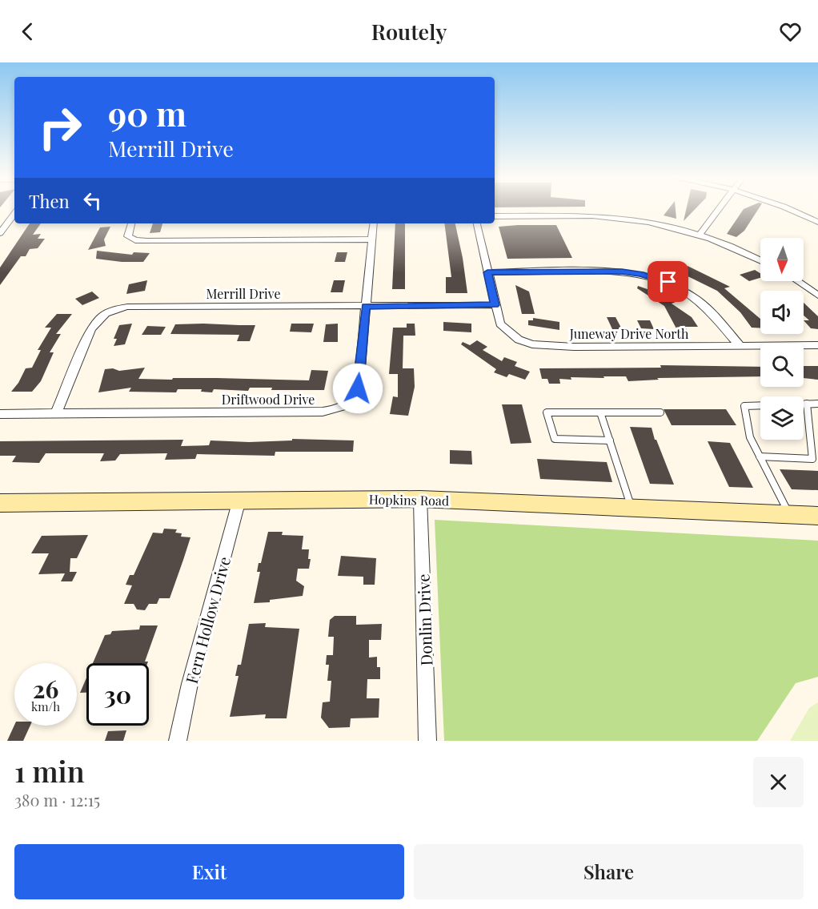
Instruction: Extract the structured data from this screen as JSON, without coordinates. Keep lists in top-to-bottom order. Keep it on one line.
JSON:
{"streets":{"street":["Merrill Drive","Juneway Drive North","Driftwood Drive","Hopkins Road","Fern Hollow Drive","Donlin Drive"]},"crossings":[["Merrill Drive","Juneway Drive North"],["Merrill Drive","Driftwood Drive"],["Hopkins Road","Fern Hollow Drive"],["Hopkins Road","Donlin Drive"]],"north":"bottom","page":{"header":"Routely","turn":["90 m","Merrill Drive"],"then":"Then","speed":"26 km/h","limit":"30","heading":["1 min","380 m · 12:15"],"buttons":["Exit","Share"]}}
